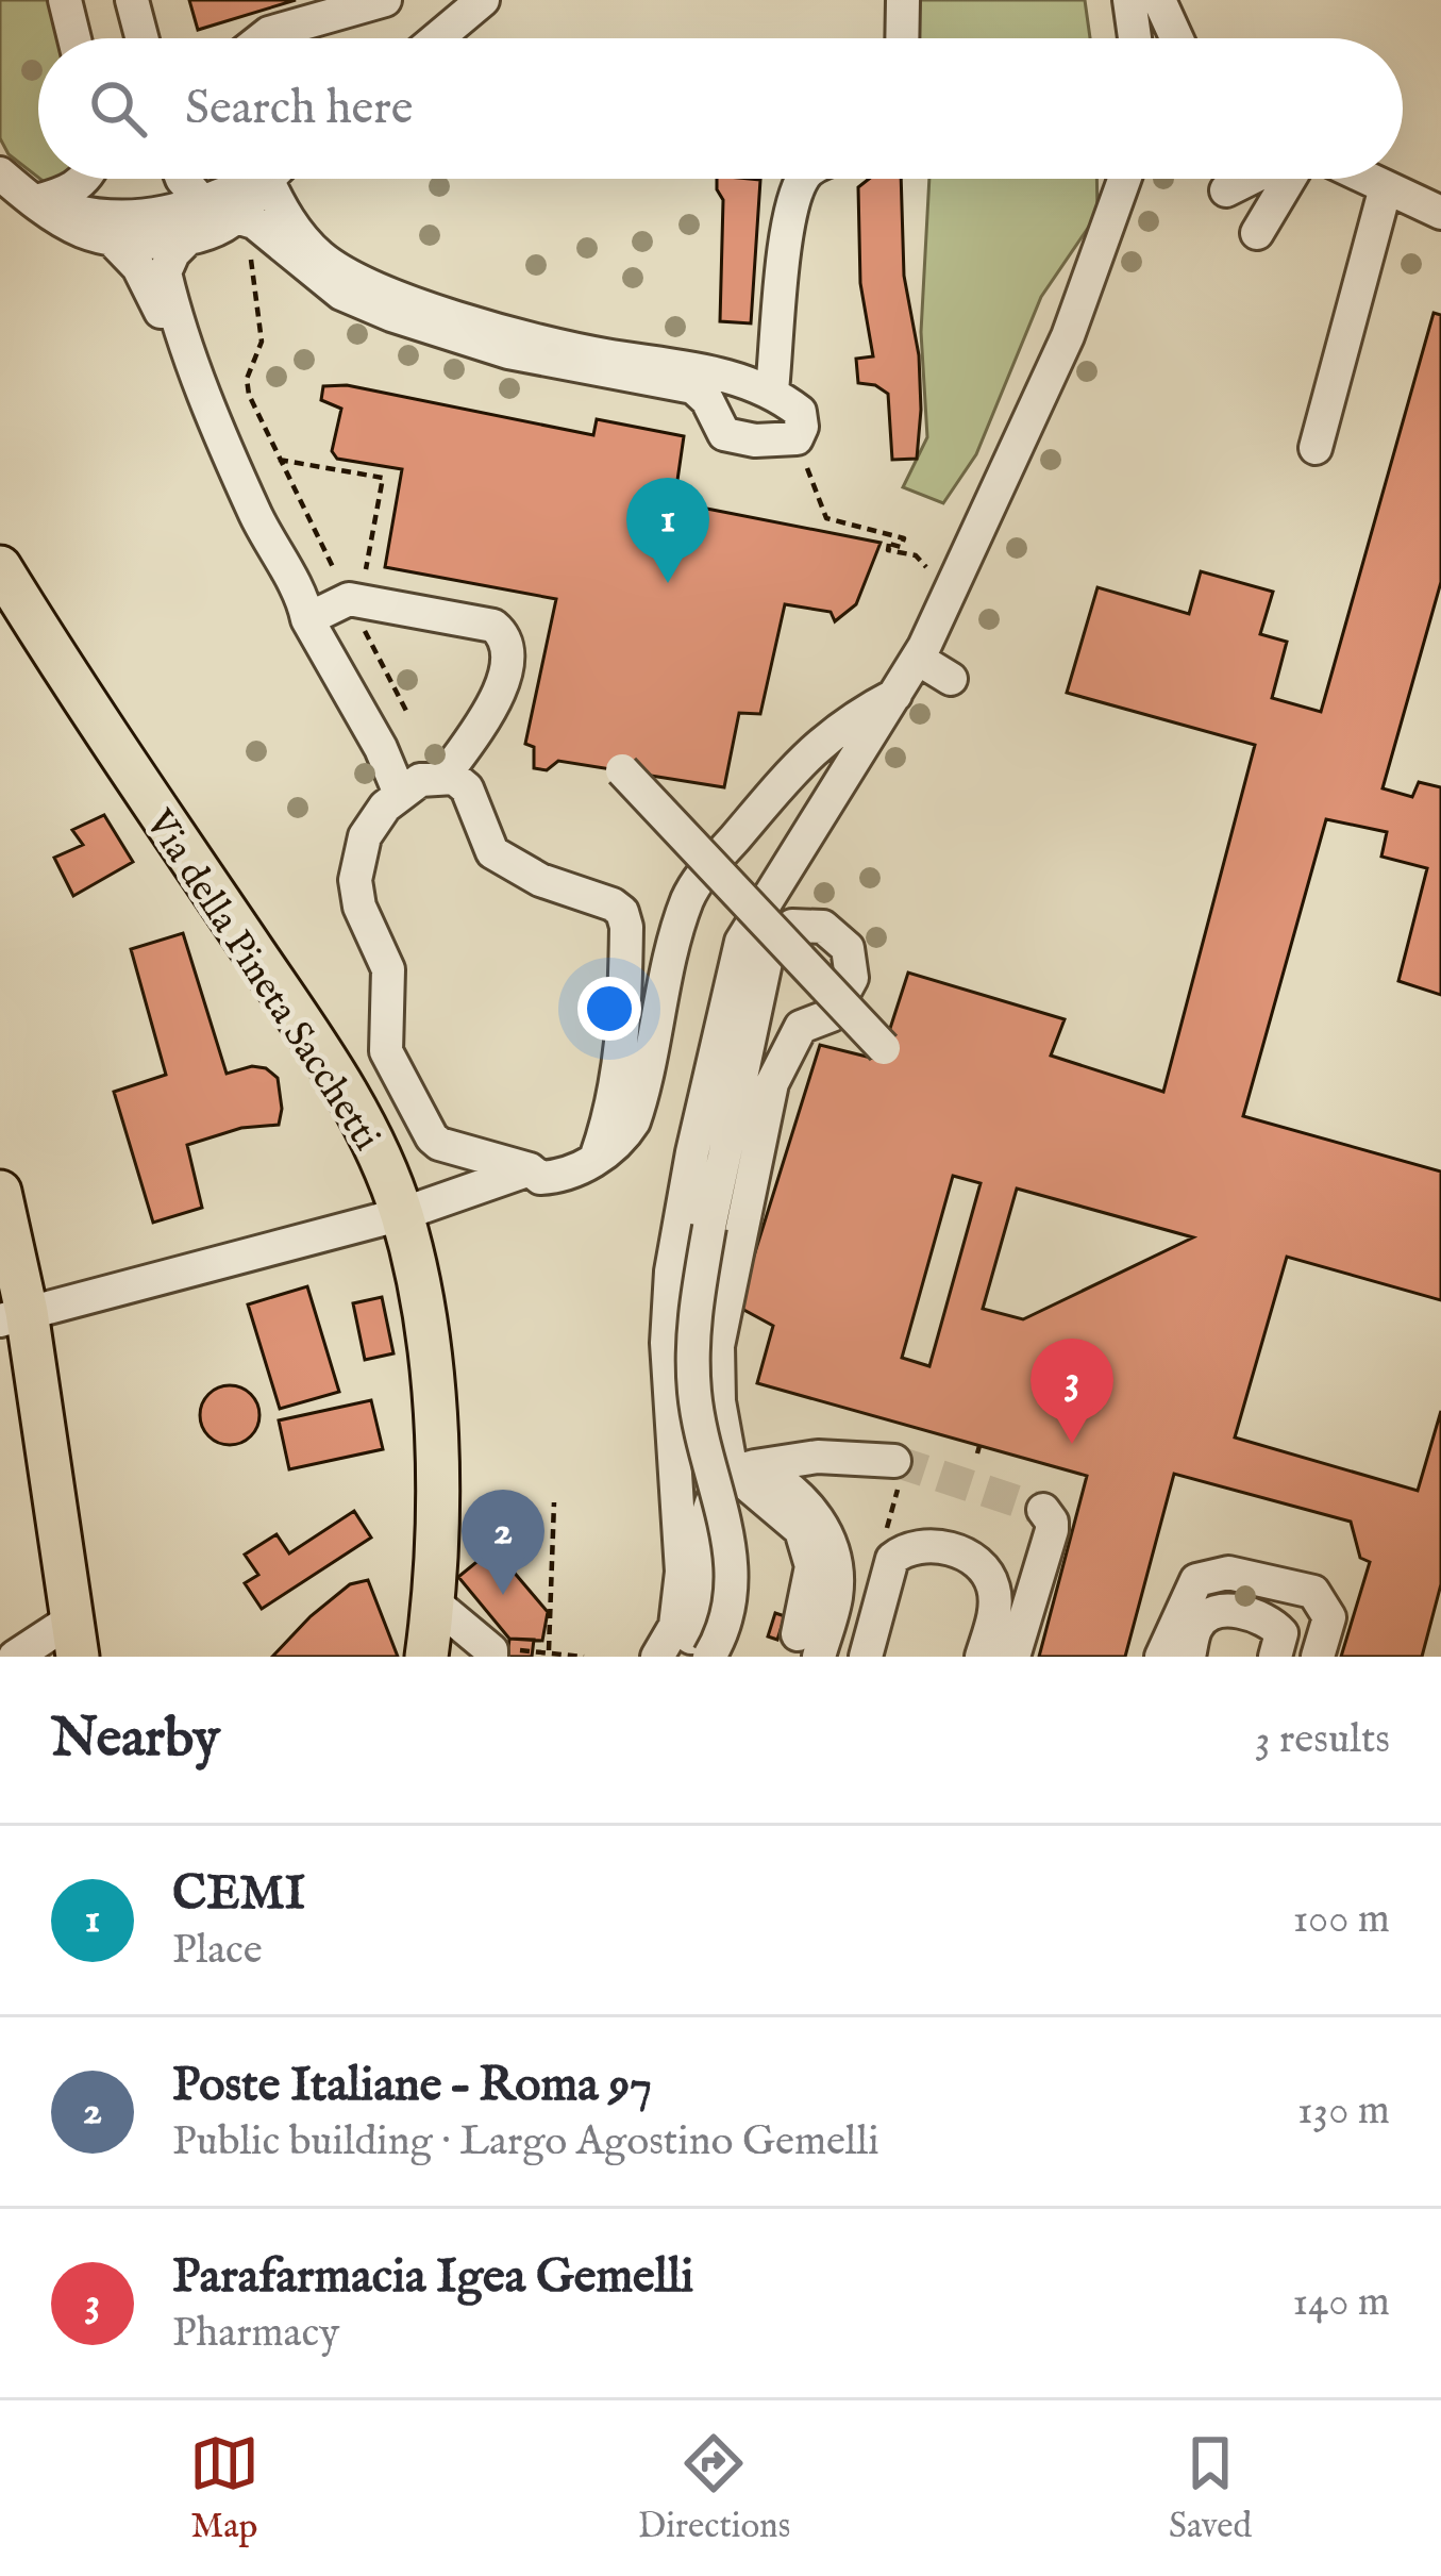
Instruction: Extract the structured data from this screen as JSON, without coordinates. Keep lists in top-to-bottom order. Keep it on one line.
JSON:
{"streets":{"main road":["Via della Pineta Sacchetti"]},"page":{"search":"Search here","pins":["1","3","2"],"heading":["Nearby","3 results"],"list":[{"mark":"1","name":"CEMI","note":"Place","value":"100 m"},{"mark":"2","name":"Poste Italiane – Roma 97","note":"Public building · Largo Agostino Gemelli","value":"130 m"},{"mark":"3","name":"Parafarmacia Igea Gemelli","note":"Pharmacy","value":"140 m"}],"nav":["Map","Directions","Saved"]}}
